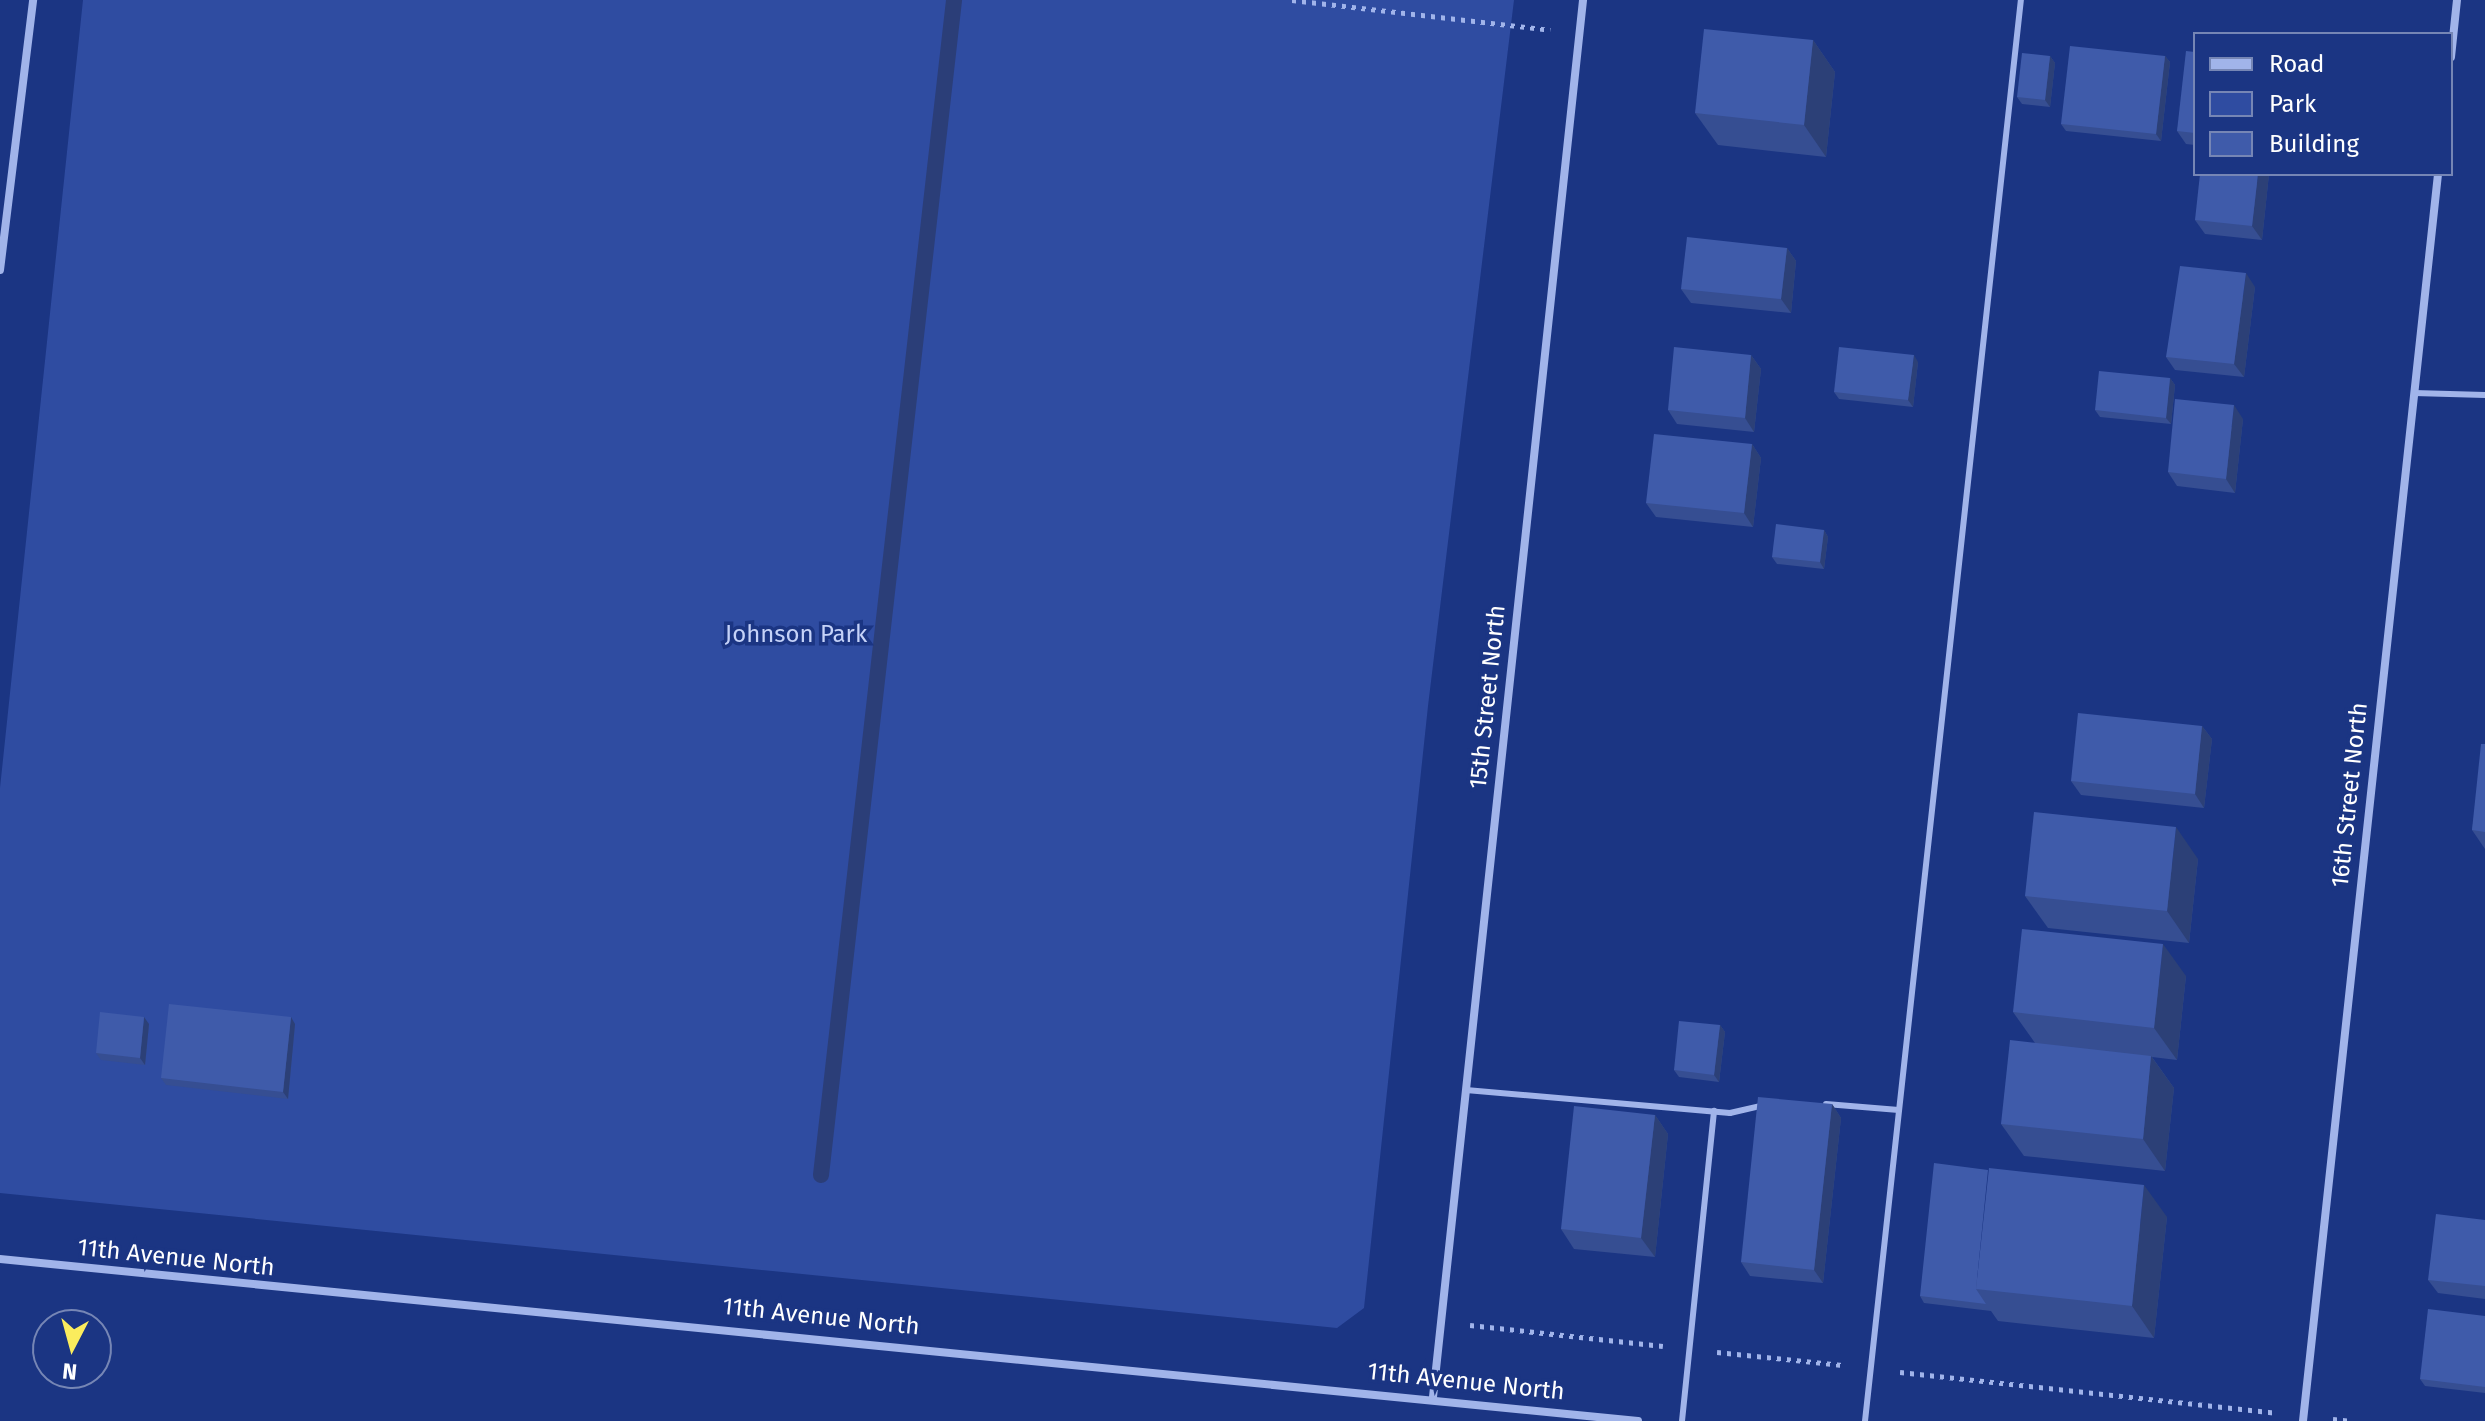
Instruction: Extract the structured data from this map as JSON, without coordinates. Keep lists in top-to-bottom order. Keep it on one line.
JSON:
{"streets":{"street":["15th Street North","16th Street North","11th Avenue North"]},"crossings":[["15th Street North","11th Avenue North"]],"parks":["Johnson Park"],"legend":["Road","Park","Building"],"north":"bottom"}
